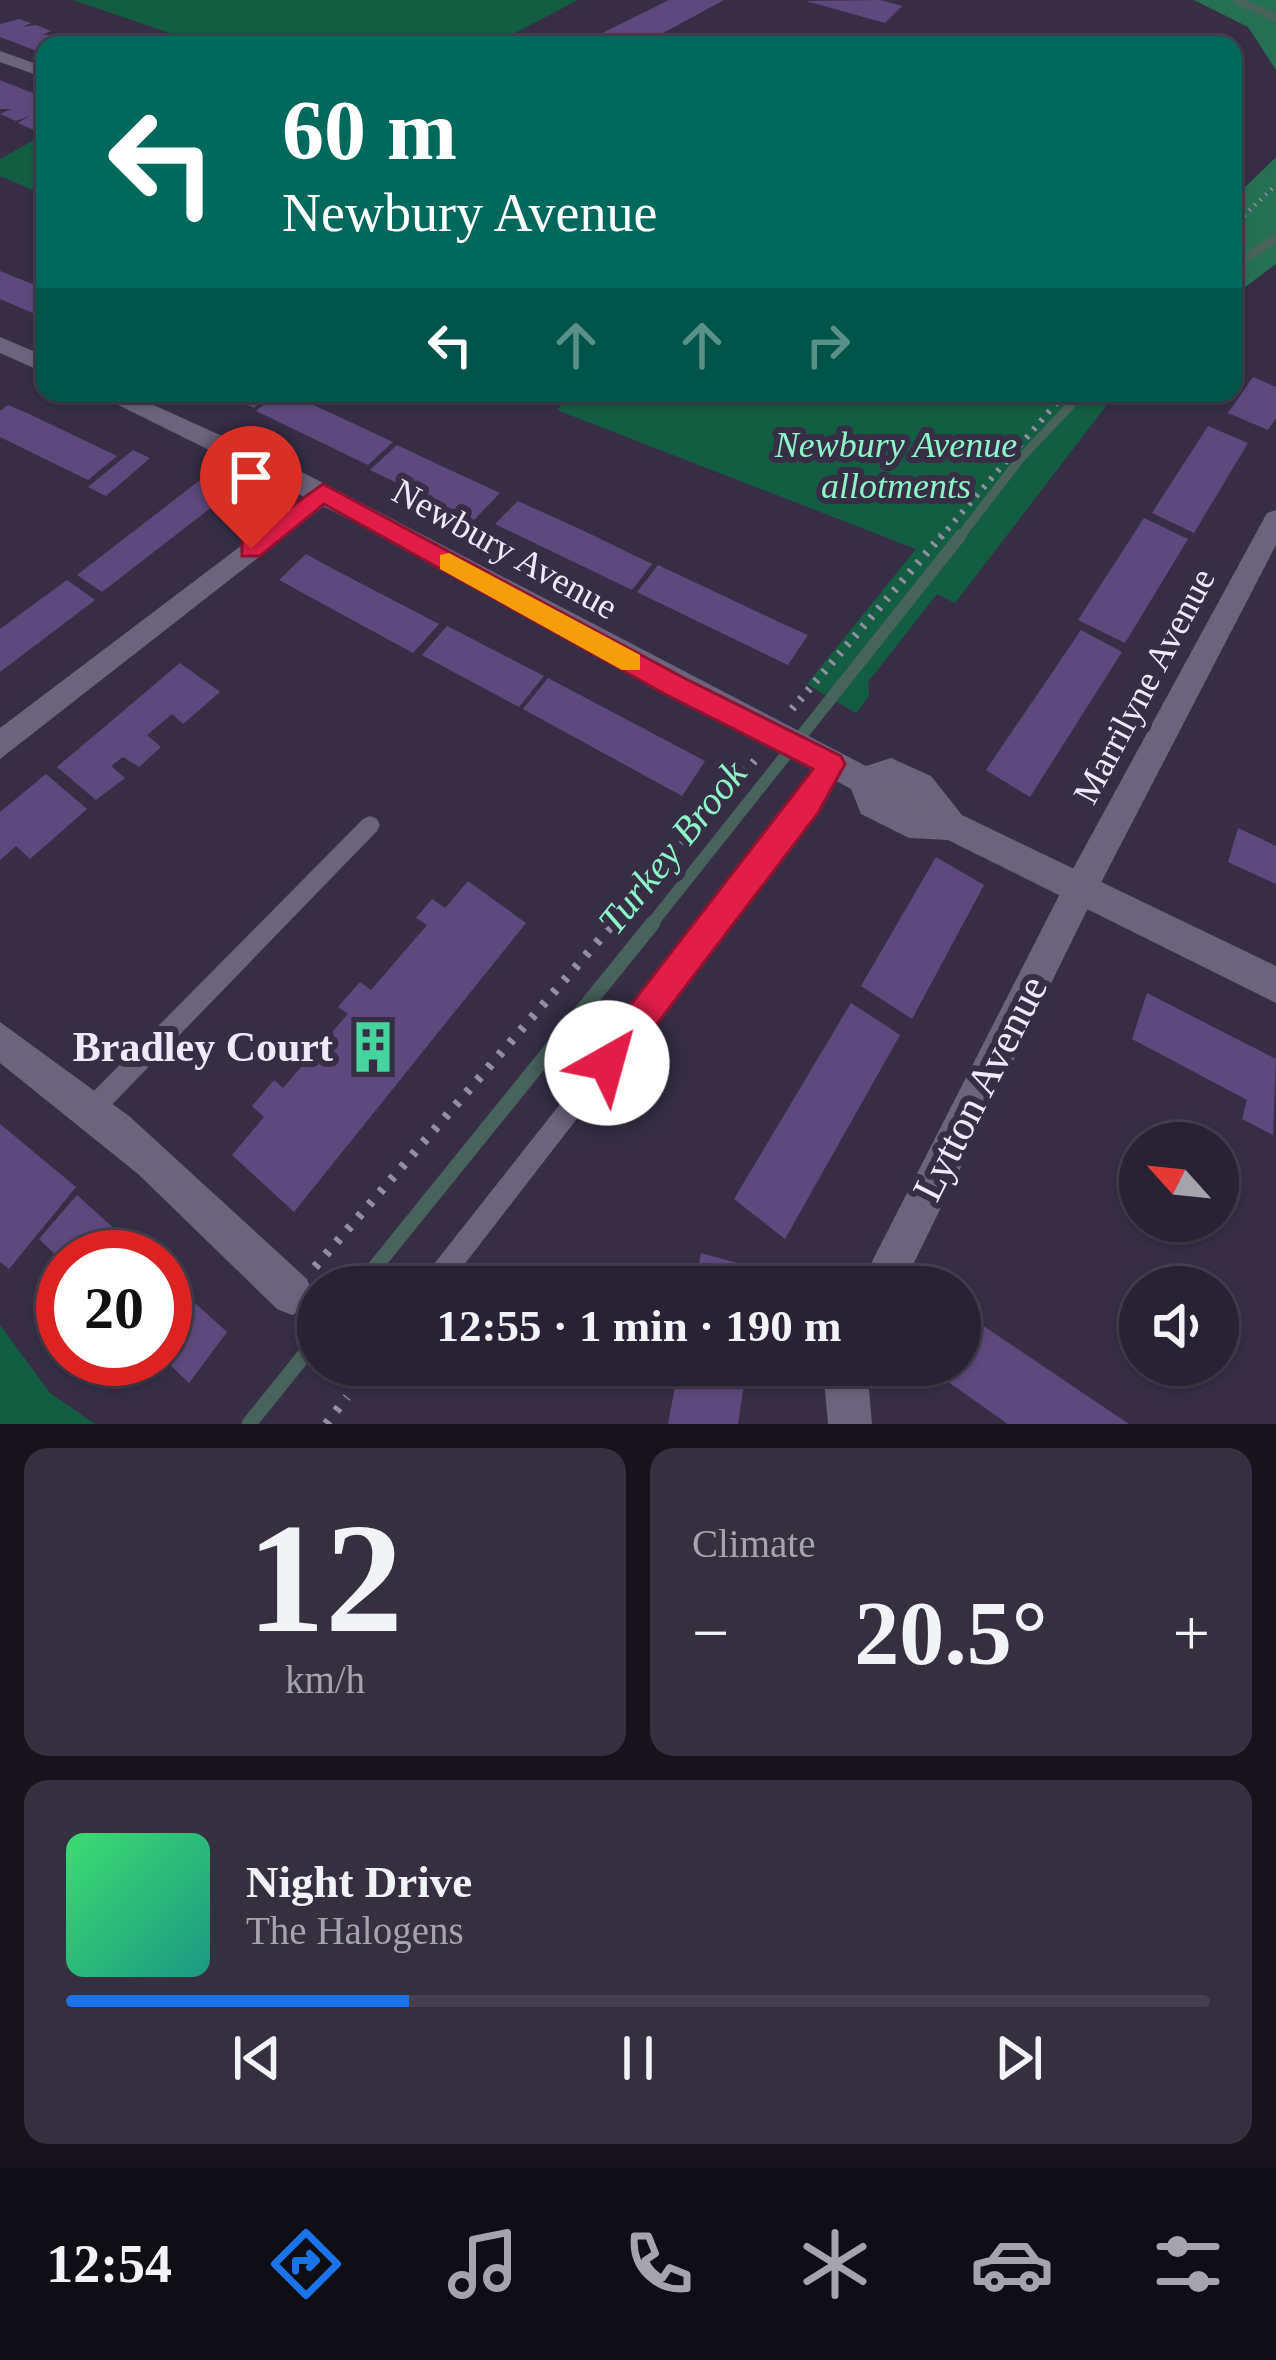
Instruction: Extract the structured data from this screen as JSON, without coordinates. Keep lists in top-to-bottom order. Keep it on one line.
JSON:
{"streets":{"street":["Newbury Avenue","Marrilyne Avenue","Lytton Avenue"]},"crossings":[["Newbury Avenue","Marrilyne Avenue"],["Newbury Avenue","Lytton Avenue"],["Marrilyne Avenue","Lytton Avenue"]],"water":["Turkey Brook"],"parks":["Newbury Avenue allotments"],"places":{"building":["Bradley Court"]},"north":"top left","page":{"turn":["60 m","Newbury Avenue"],"limit":"20","trip":"12:55 · 1 min · 190 m","tile":[["12","km/h"],"Climate"],"heat":["−","20.5°","+"],"song":["Night Drive","The Halogens"],"tabs":"12:54"}}
